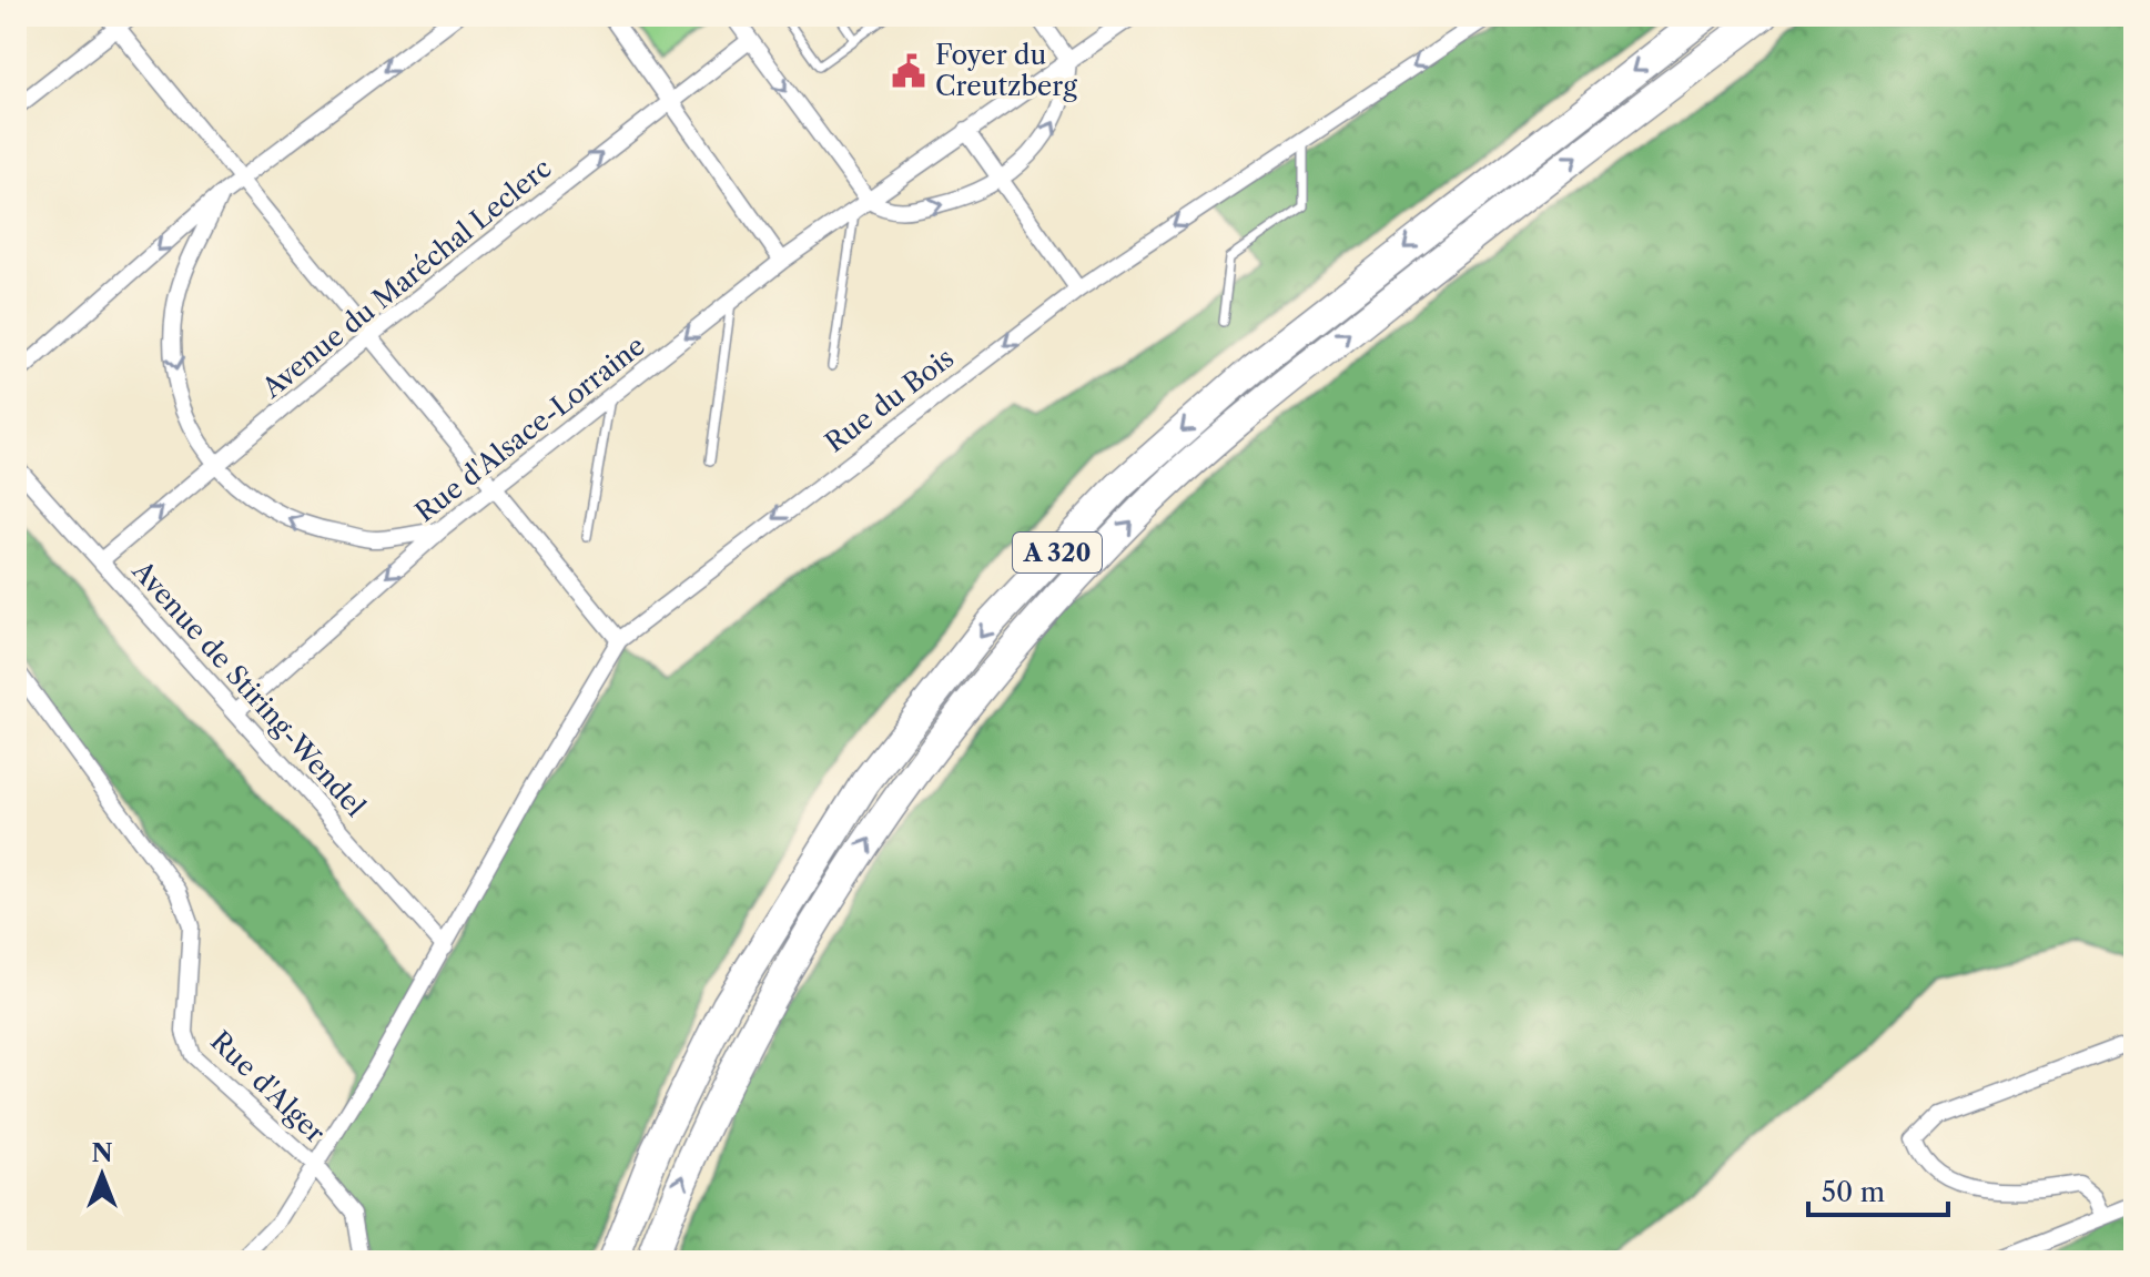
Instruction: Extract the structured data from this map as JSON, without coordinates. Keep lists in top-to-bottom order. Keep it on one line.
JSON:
{"streets":{"highway":["A 320"],"street":["Avenue du Maréchal Leclerc","Rue du Bois","Rue d'Alsace-Lorraine","Avenue de Stiring-Wendel","Rue d'Alger"]},"crossings":[["Avenue du Maréchal Leclerc","Avenue de Stiring-Wendel"],["Rue du Bois","Avenue de Stiring-Wendel"],["Rue du Bois","Rue d'Alger"],["Rue d'Alsace-Lorraine","Avenue de Stiring-Wendel"]],"one_way":["Avenue du Maréchal Leclerc","Rue du Bois","Rue d'Alsace-Lorraine"],"places":{"public building":["Foyer du Creutzberg"]},"scale_bar":"50 m","north":"top"}
